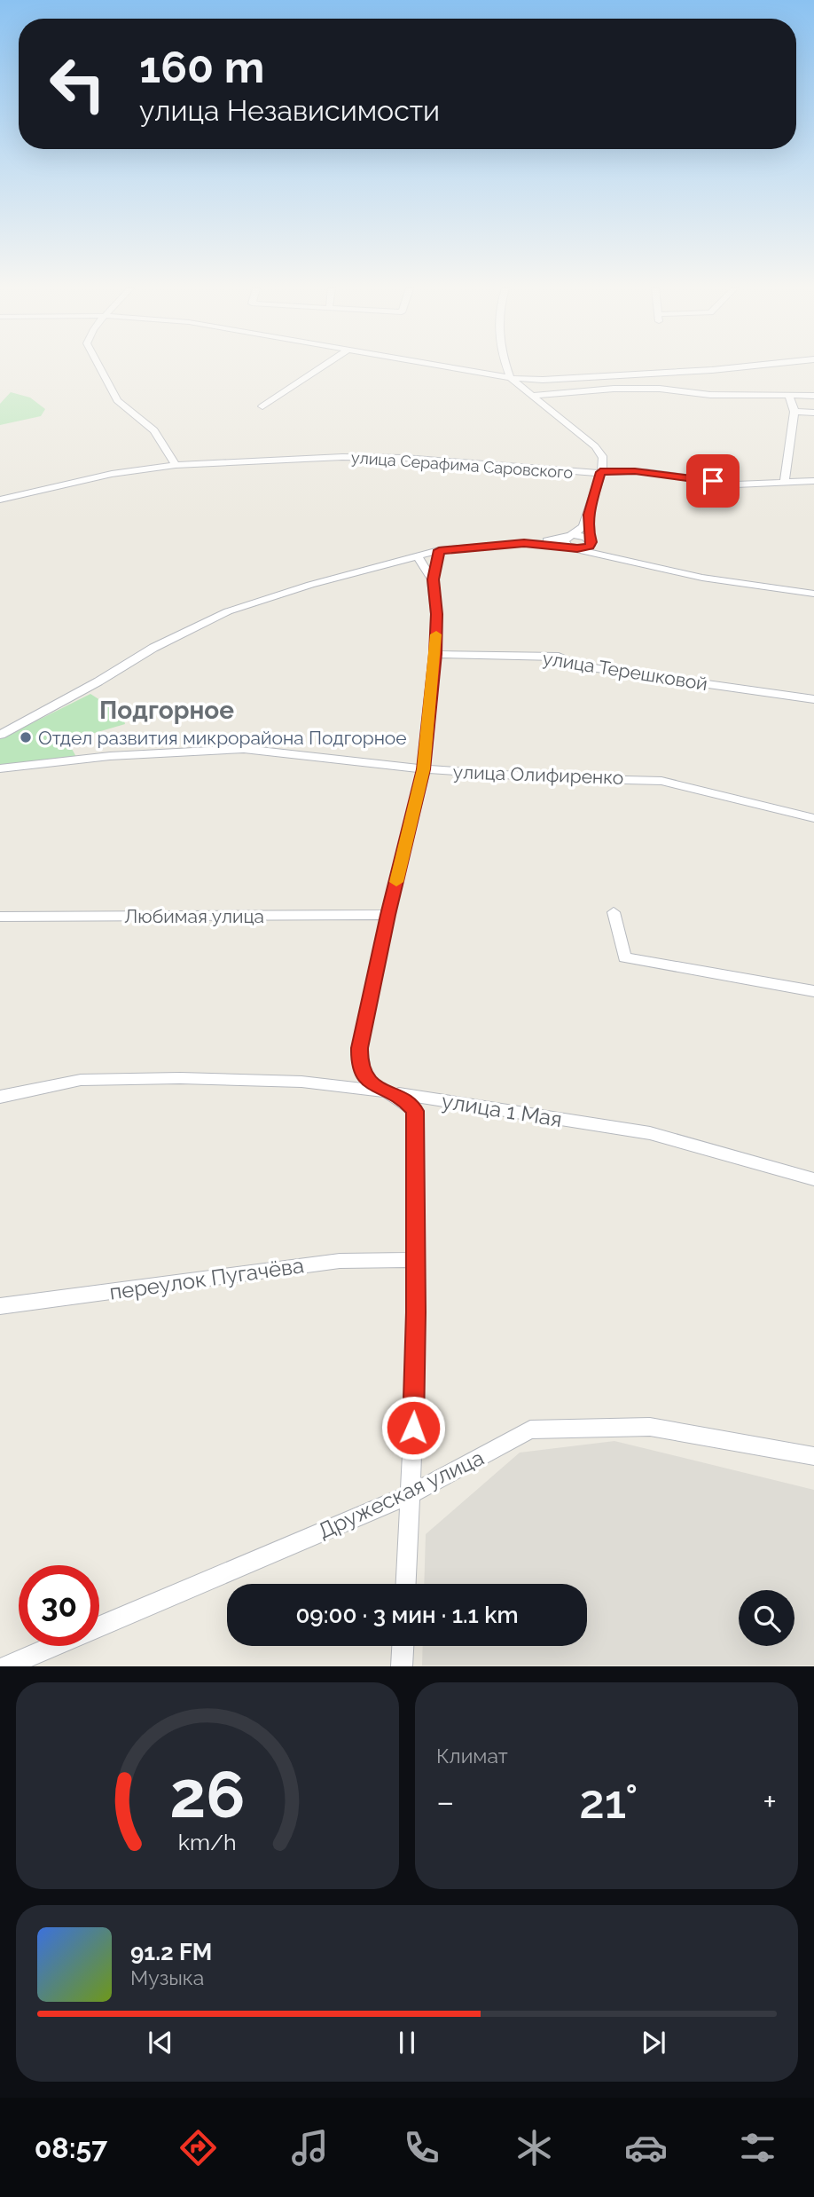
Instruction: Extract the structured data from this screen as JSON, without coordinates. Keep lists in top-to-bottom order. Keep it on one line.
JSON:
{"streets":{"street":["улица Серафима Саровского","улица Терешковой","улица Олифиренко","Любимая улица","улица 1 Мая","переулок Пугачёва","Дружеская улица"]},"districts":["Подгорное"],"places":["Отдел развития микрорайона Подгорное"],"page":{"turn":["160 m","улица Независимости"],"limit":"30","trip":"09:00 · 3 мин · 1.1 km","tile":"Климат","heat":["−","21°","+"],"song":["91.2 FM","Музыка"],"tabs":"08:57","gauge":["26","km/h"]}}
